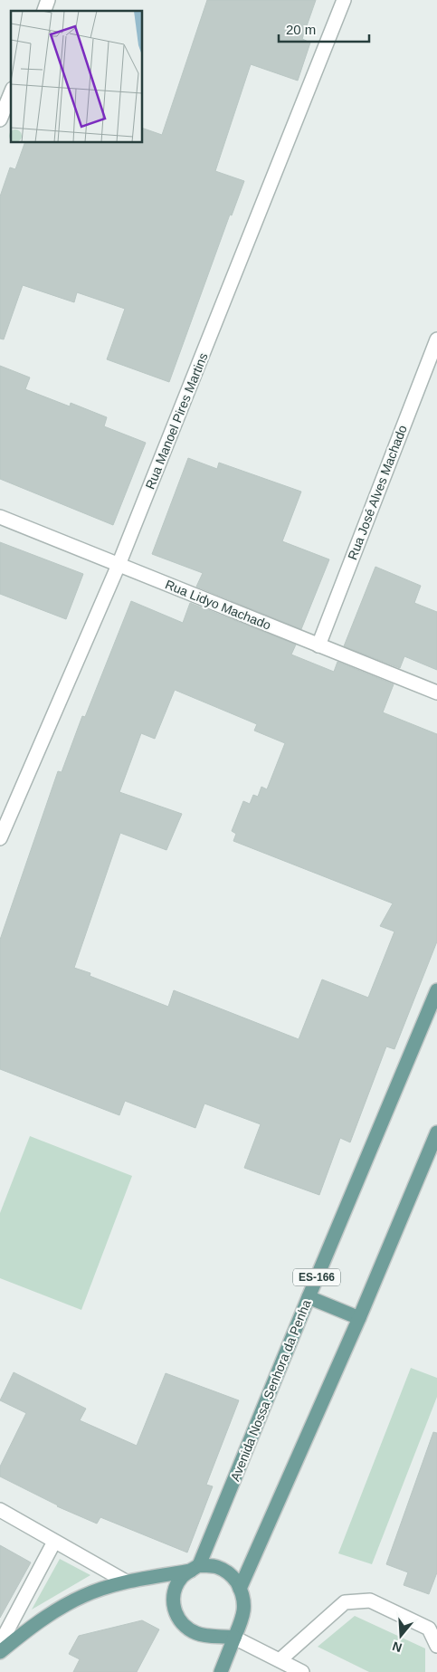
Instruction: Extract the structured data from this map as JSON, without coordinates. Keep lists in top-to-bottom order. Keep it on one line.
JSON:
{"streets":{"main road":["ES-166","Avenida Nossa Senhora da Penha"],"street":["Rua Manoel Pires Martins","Rua José Alves Machado","Rua Lidyo Machado"]},"crossings":[["Rua Manoel Pires Martins","Rua Lidyo Machado"],["Rua José Alves Machado","Rua Lidyo Machado"]],"scale_bar":"20 m","north":"bottom"}
